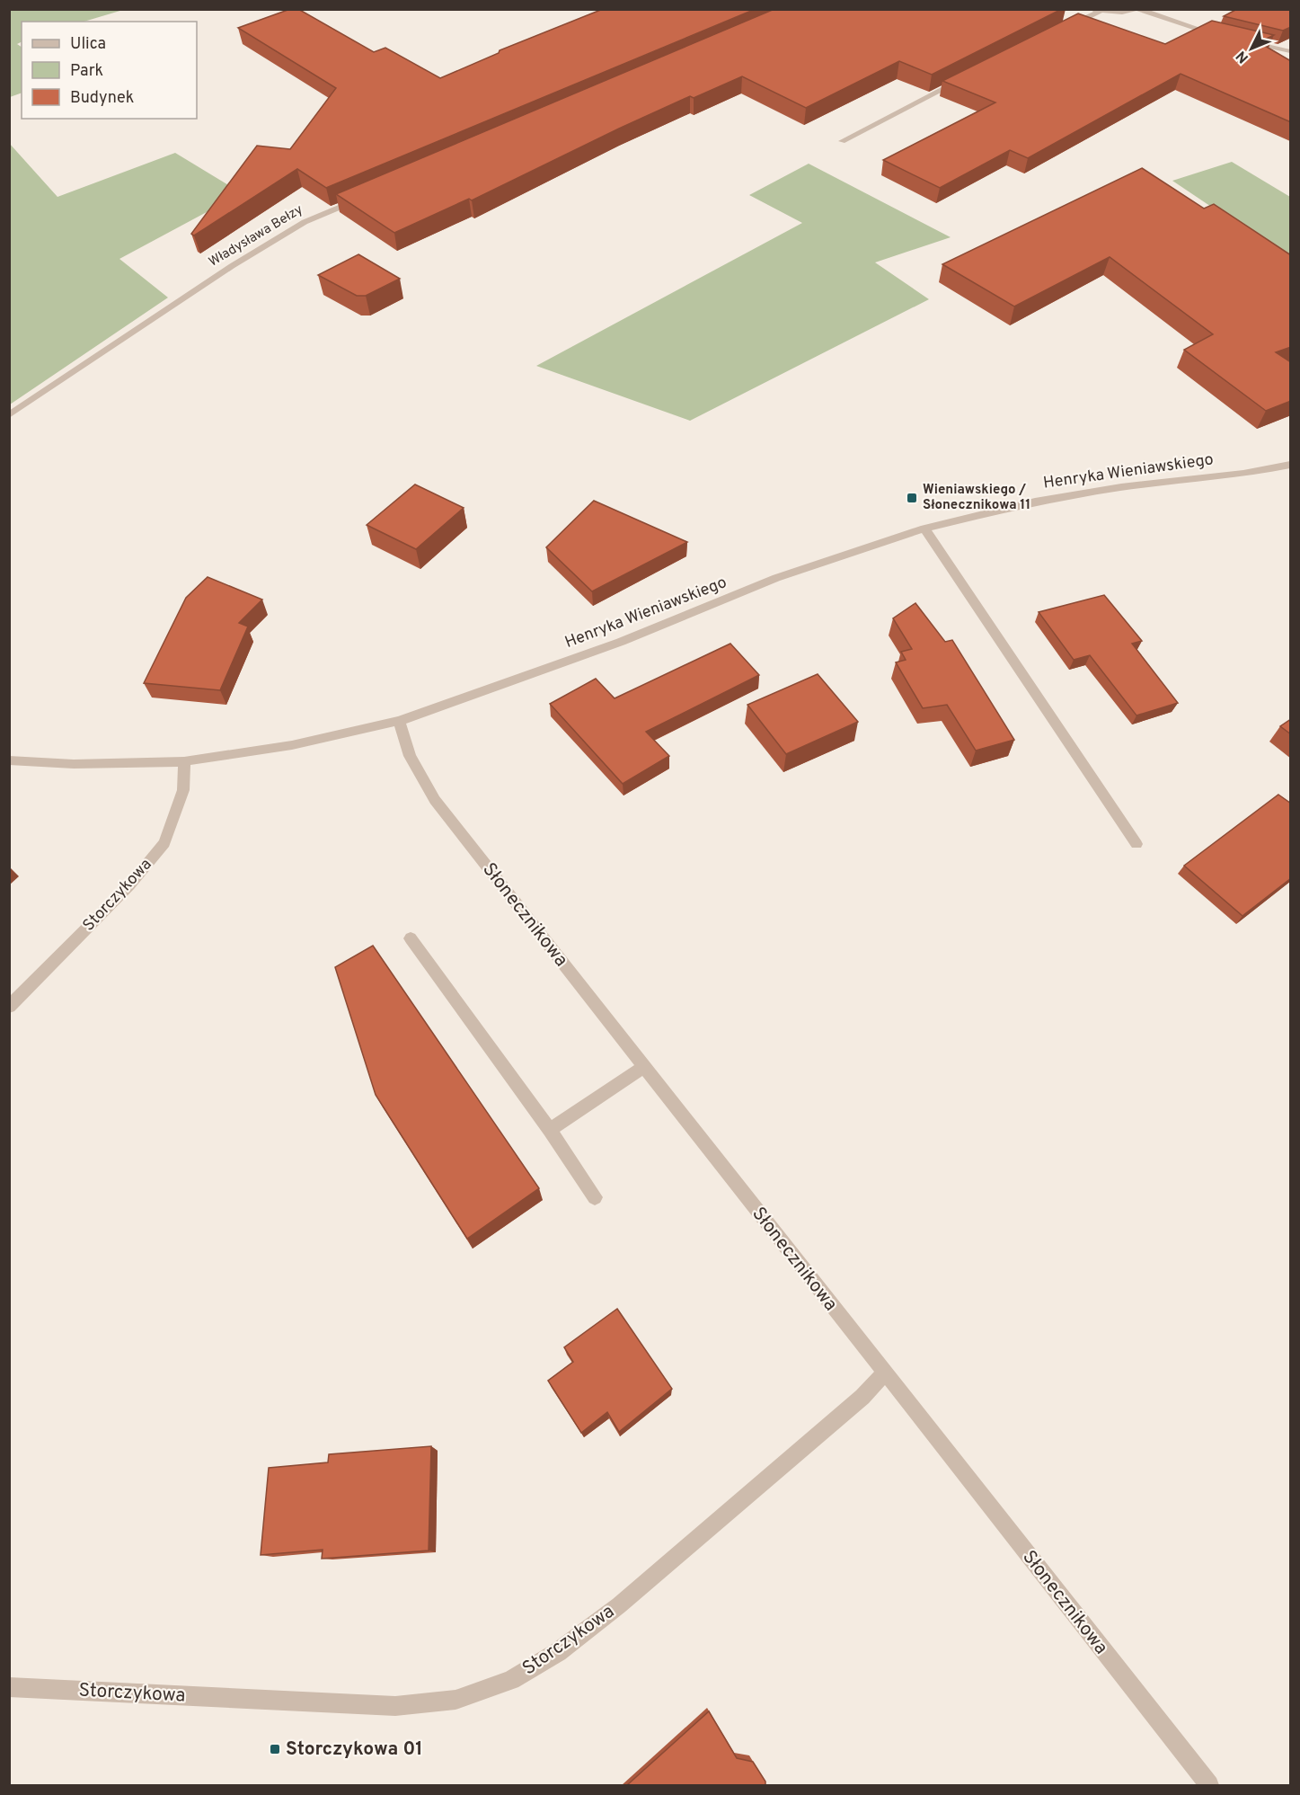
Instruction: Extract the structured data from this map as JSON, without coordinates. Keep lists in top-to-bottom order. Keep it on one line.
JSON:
{"streets":{"street":["Władysława Bełzy","Henryka Wieniawskiego","Storczykowa","Słonecznikowa"]},"crossings":[["Henryka Wieniawskiego","Storczykowa"],["Henryka Wieniawskiego","Słonecznikowa"],["Storczykowa","Słonecznikowa"]],"places":{"transit":["Wieniawskiego / Słonecznikowa 11","Storczykowa 01"]},"legend":["Ulica","Park","Budynek"],"north":"bottom left"}
